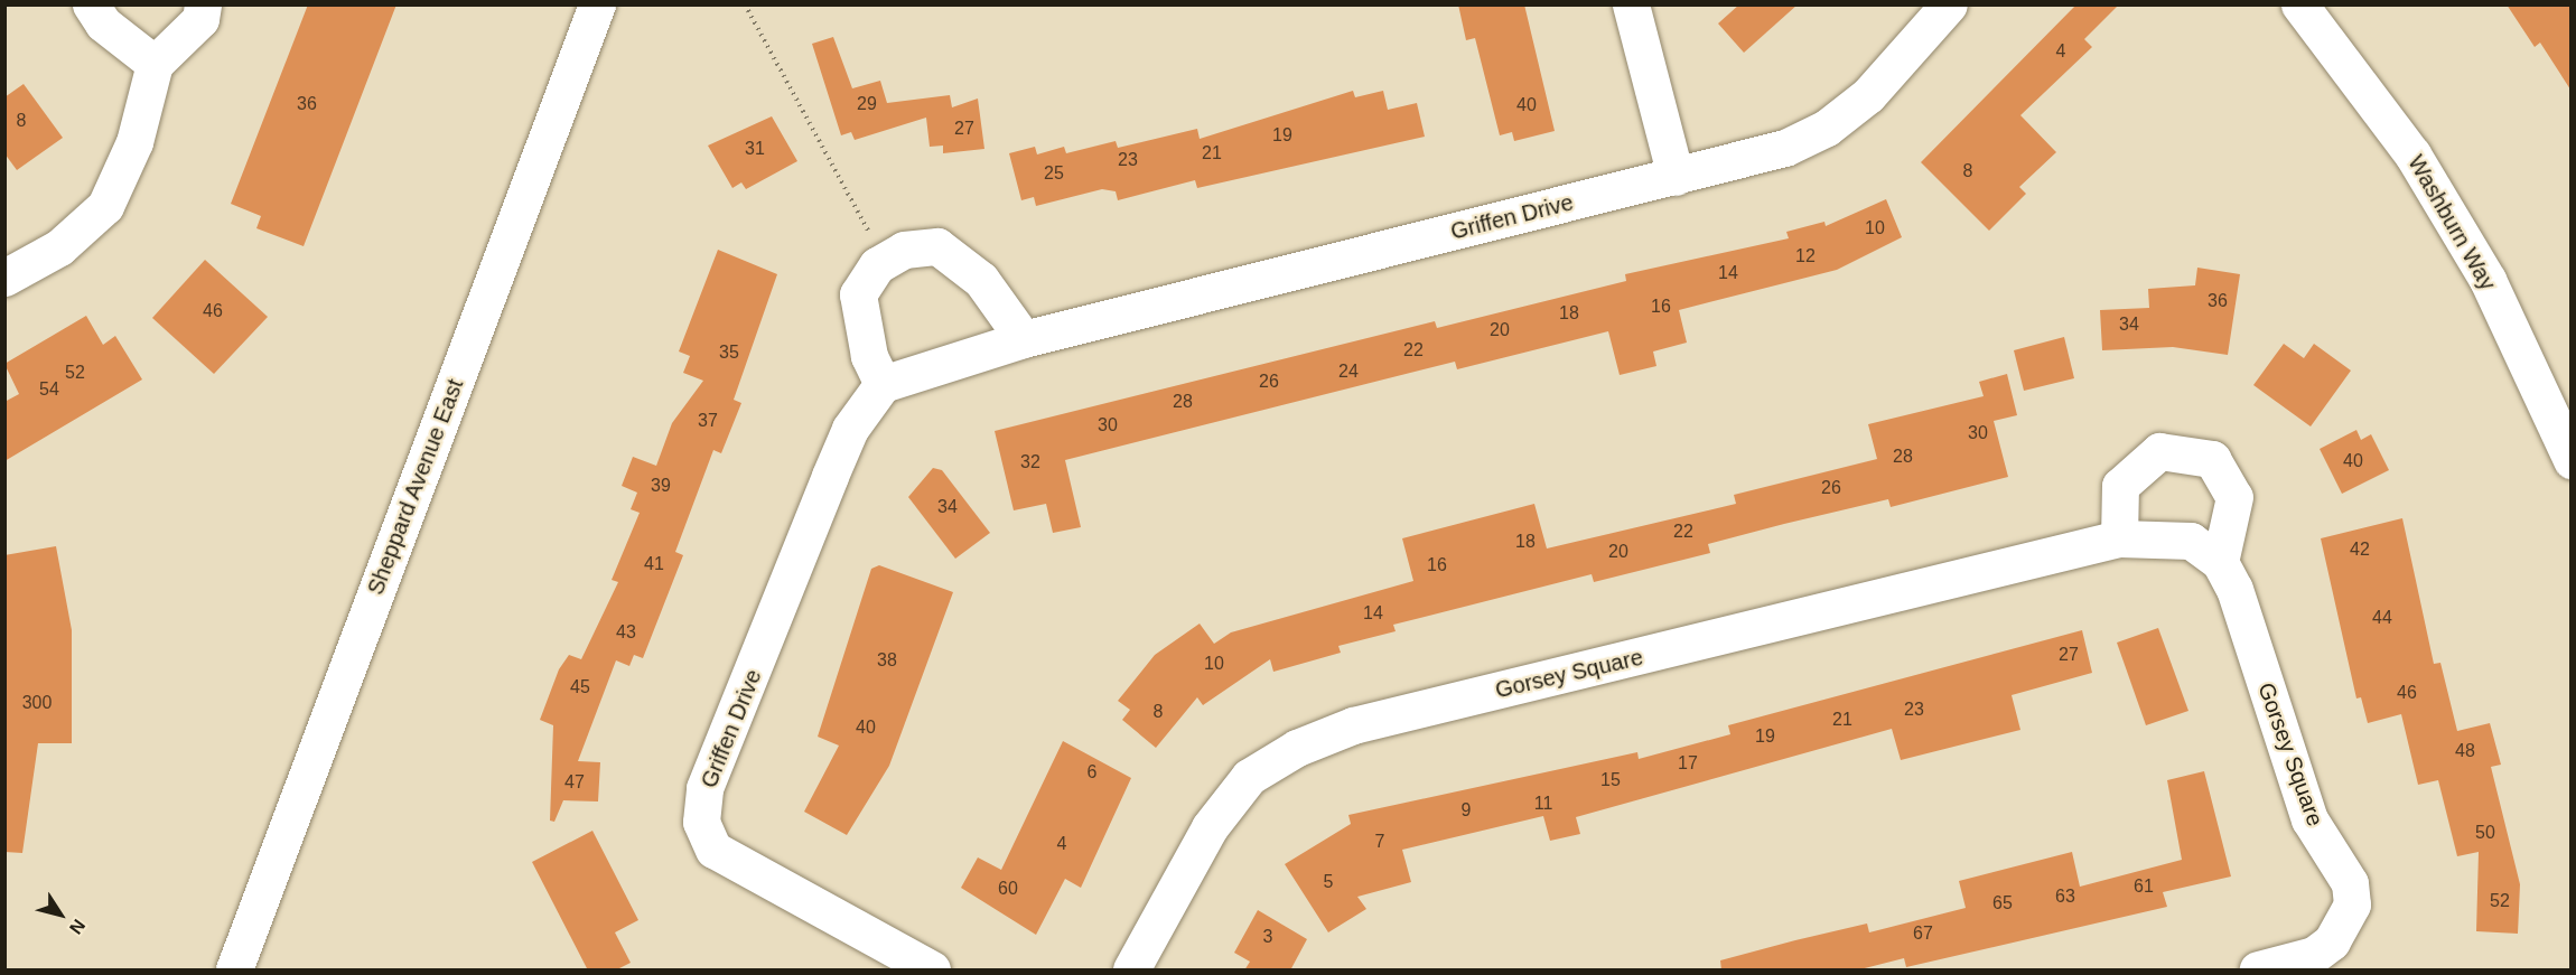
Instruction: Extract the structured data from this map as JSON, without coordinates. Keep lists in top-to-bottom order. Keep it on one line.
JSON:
{"streets":{"street":["Griffen Drive","Washburn Way","Sheppard Avenue East","Gorsey Square"]},"house_numbers":["4","36","29","40","8","27","19","31","21","23","8","25","10","12","14","36","16","46","18","34","20","22","35","24","52","26","54","28","37","30","30","28","40","32","39","26","34","22","18","42","20","41","16","14","44","43","27","38","10","45","46","300","23","8","21","40","19","48","17","6","15","47","11","9","50","7","4","5","61","60","63","52","65","67","3"],"north":"bottom right"}
